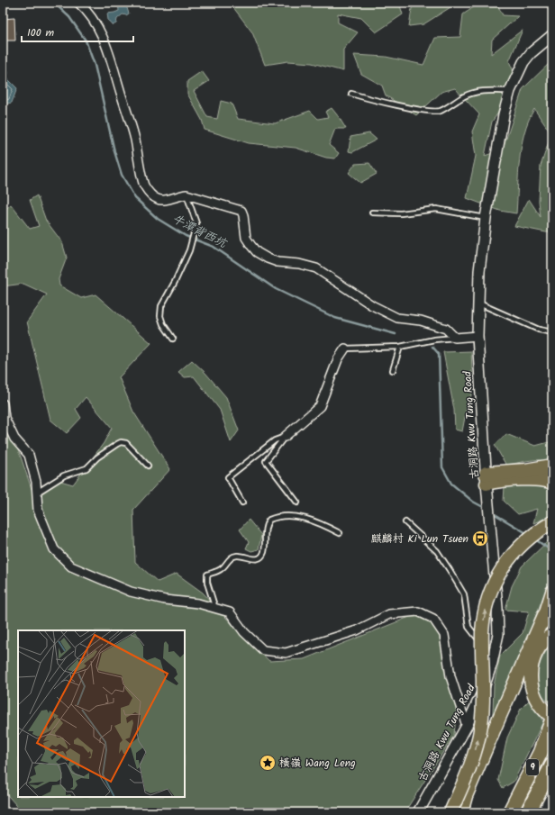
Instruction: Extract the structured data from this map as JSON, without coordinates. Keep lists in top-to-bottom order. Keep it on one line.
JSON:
{"streets":{"highway":["9"],"street":["古洞路 Kwu Tung Road"]},"water":["牛潭背西坑"],"places":{"bus stop":["麒麟村 Ki Lun Tsuen"],"place":["橫嶺 Wang Leng"]},"scale_bar":"100 m"}
